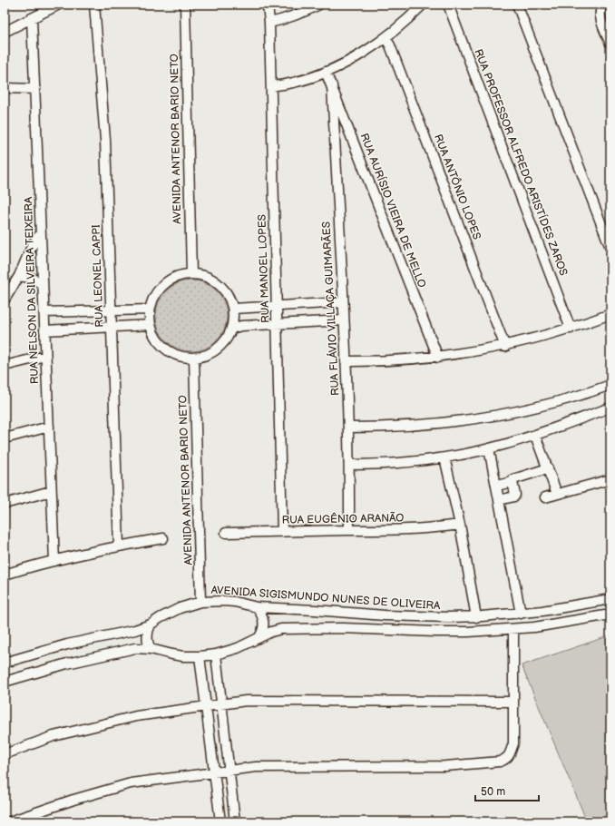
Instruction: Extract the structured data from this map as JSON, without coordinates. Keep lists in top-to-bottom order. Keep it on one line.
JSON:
{"streets":{"street":["AVENIDA ANTENOR BARIO NETO","RUA PROFESSOR ALFREDO ARISTÍDES ZAROS","RUA ANTÔNIO LOPES","RUA AURÍSIO VIEIRA DE MELLO","RUA MANOEL LOPES","RUA LEONEL CAPPI","RUA NELSON DA SILVEIRA TEIXEIRA","RUA FLÁVIO VILLAÇA GUIMARÃES","RUA EUGÊNIO ARANÃO","AVENIDA SIGISMUNDO NUNES DE OLIVEIRA"]},"crossings":[["AVENIDA ANTENOR BARIO NETO","AVENIDA SIGISMUNDO NUNES DE OLIVEIRA"],["RUA AURÍSIO VIEIRA DE MELLO","RUA FLÁVIO VILLAÇA GUIMARÃES"],["RUA MANOEL LOPES","RUA EUGÊNIO ARANÃO"],["RUA FLÁVIO VILLAÇA GUIMARÃES","RUA EUGÊNIO ARANÃO"]],"scale_bar":"50 m"}
